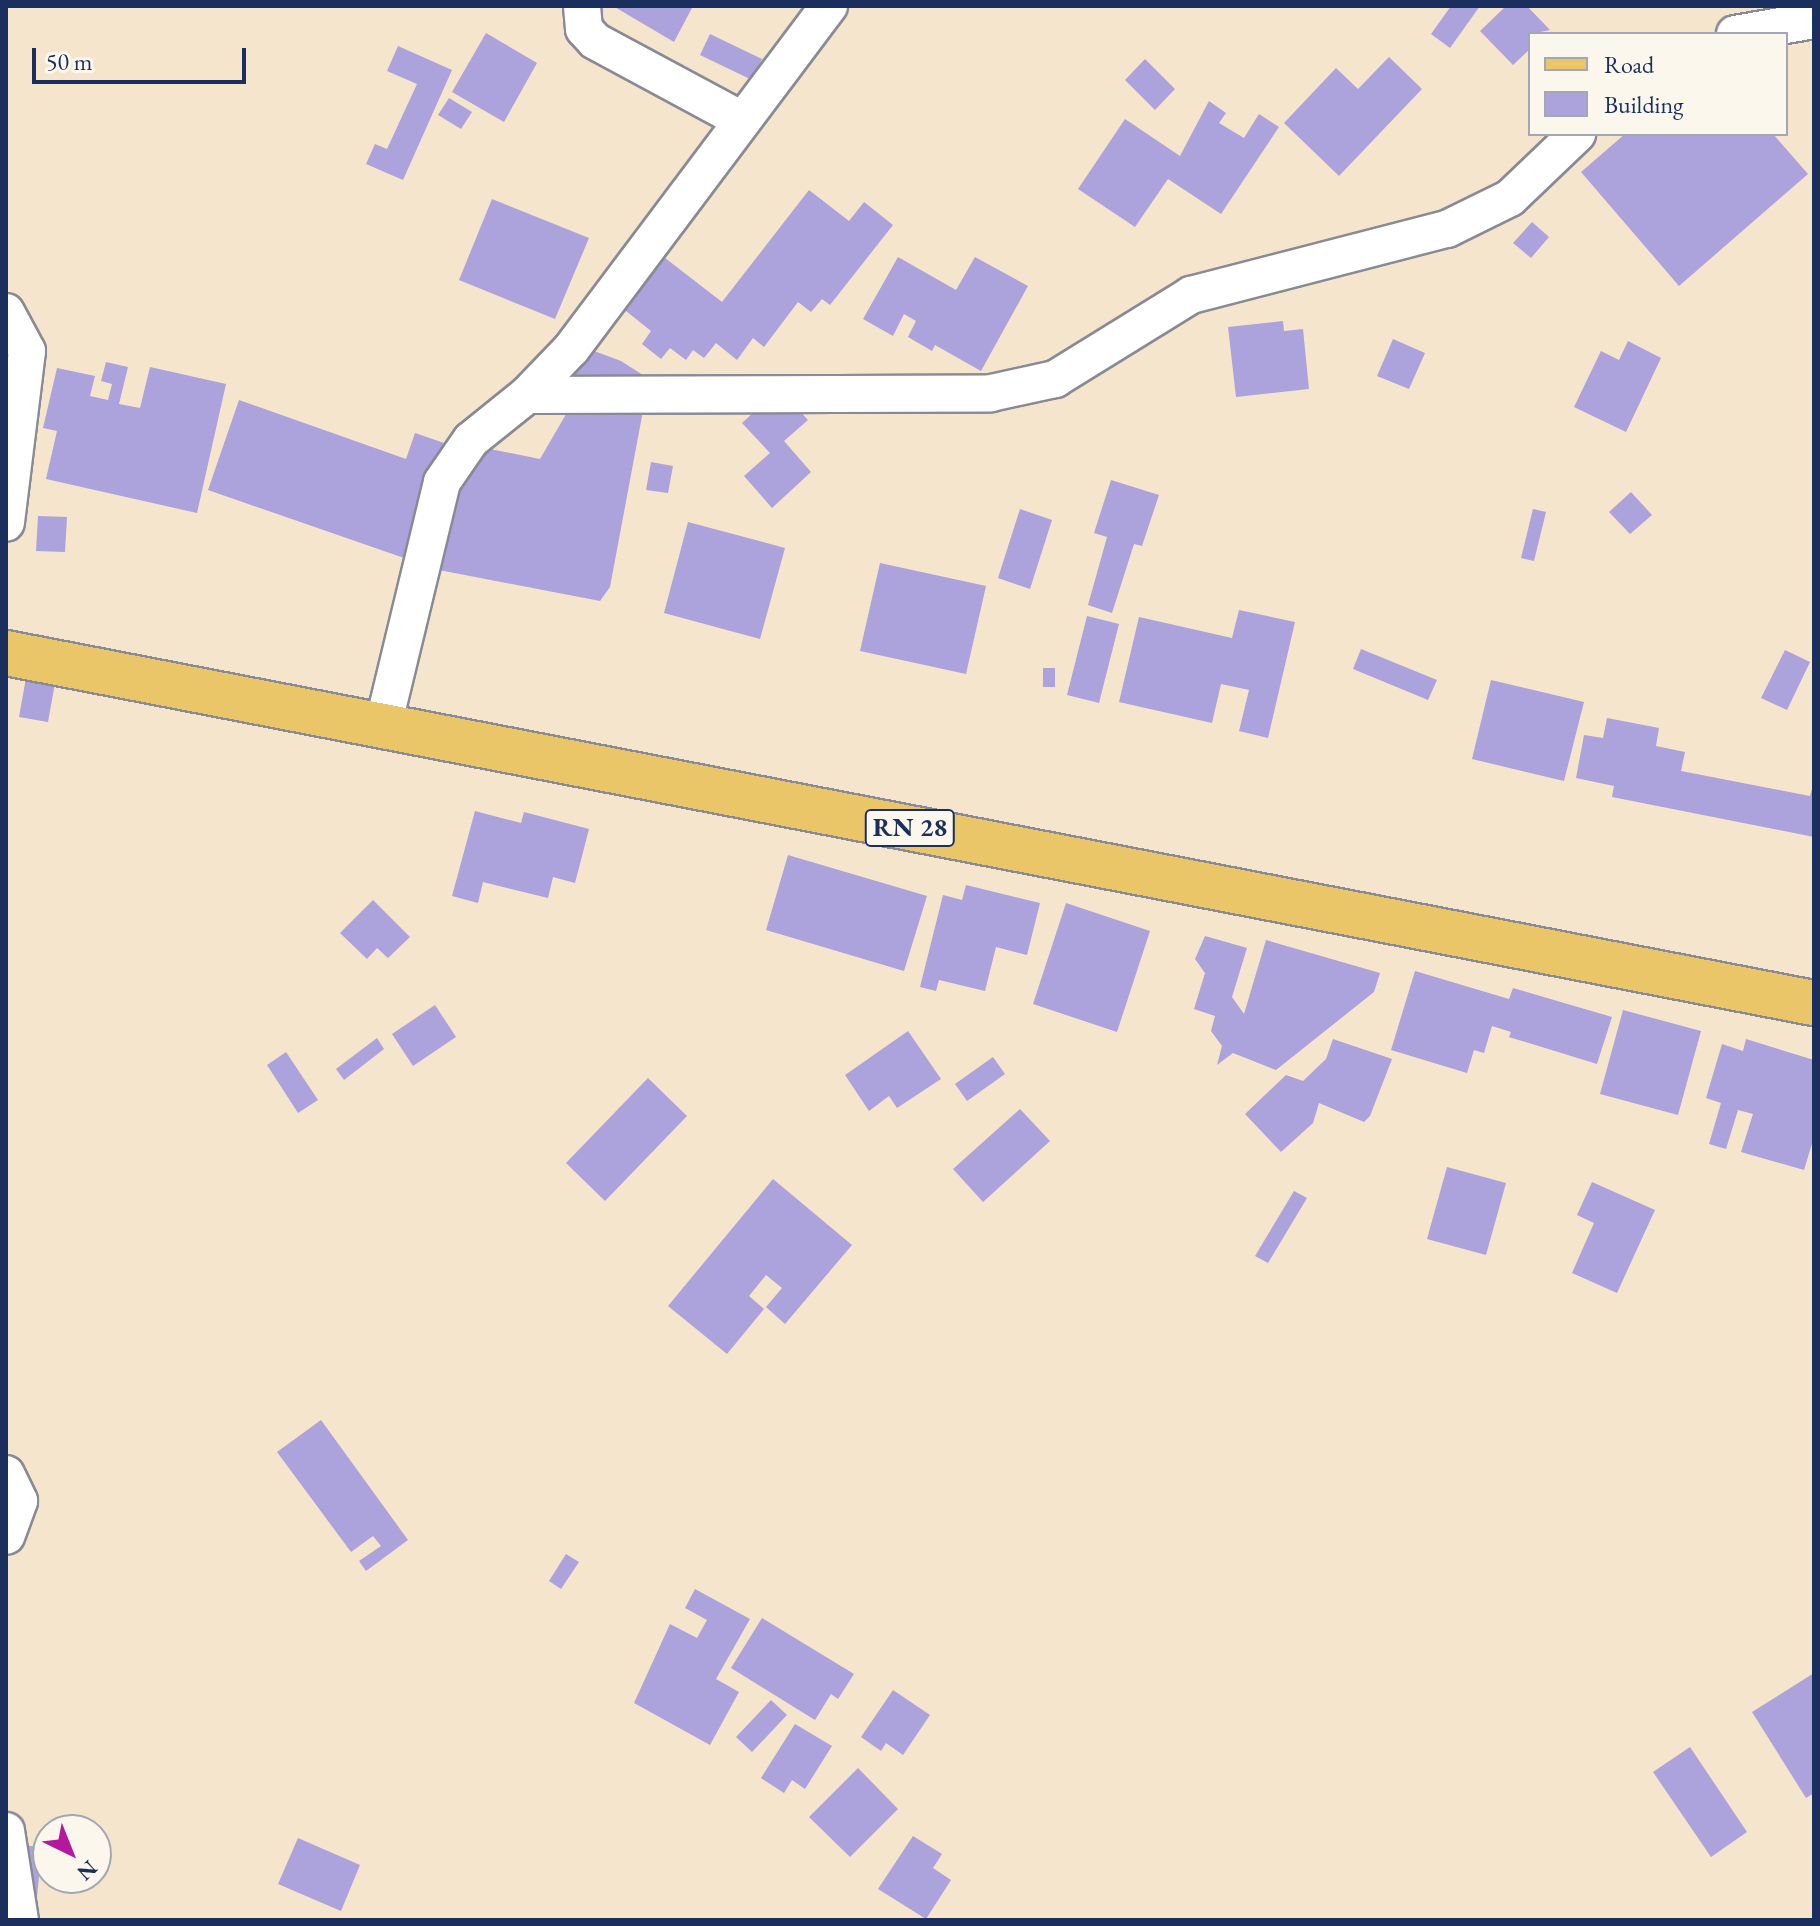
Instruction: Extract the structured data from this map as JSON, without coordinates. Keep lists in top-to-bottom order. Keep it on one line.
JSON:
{"streets":{"main road":["RN 28"]},"legend":["Road","Building"],"scale_bar":"50 m","north":"bottom right"}
